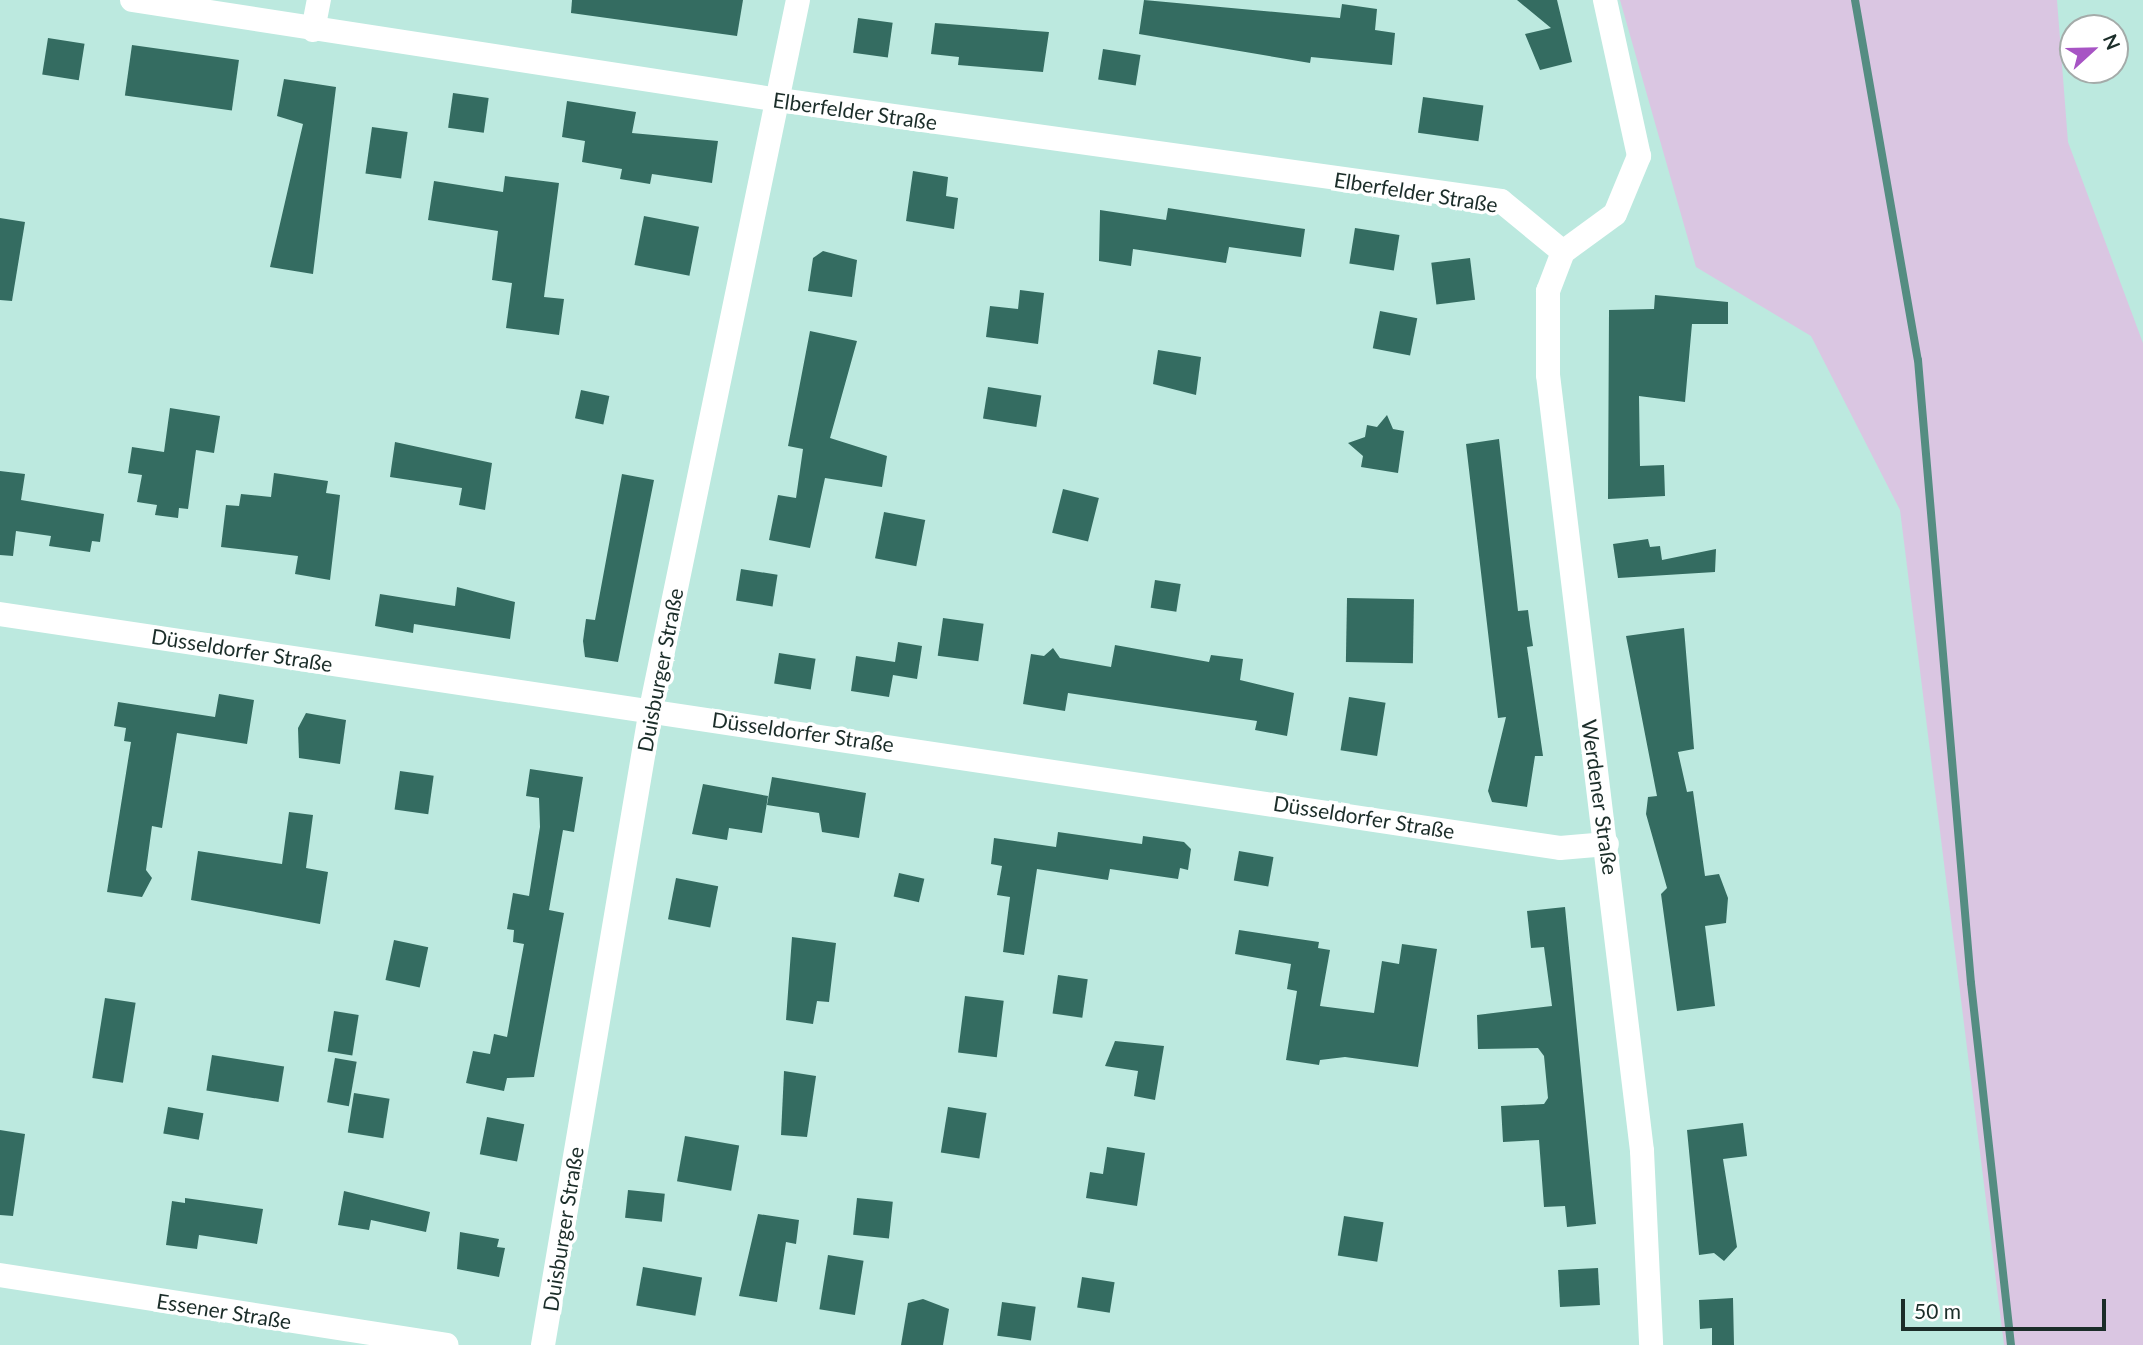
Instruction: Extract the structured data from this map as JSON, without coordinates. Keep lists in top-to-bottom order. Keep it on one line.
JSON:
{"streets":{"street":["Elberfelder Straße","Düsseldorfer Straße","Duisburger Straße","Werdener Straße","Essener Straße"]},"crossings":[["Elberfelder Straße","Duisburger Straße"],["Elberfelder Straße","Werdener Straße"],["Düsseldorfer Straße","Duisburger Straße"],["Düsseldorfer Straße","Werdener Straße"]],"scale_bar":"50 m","north":"right"}
